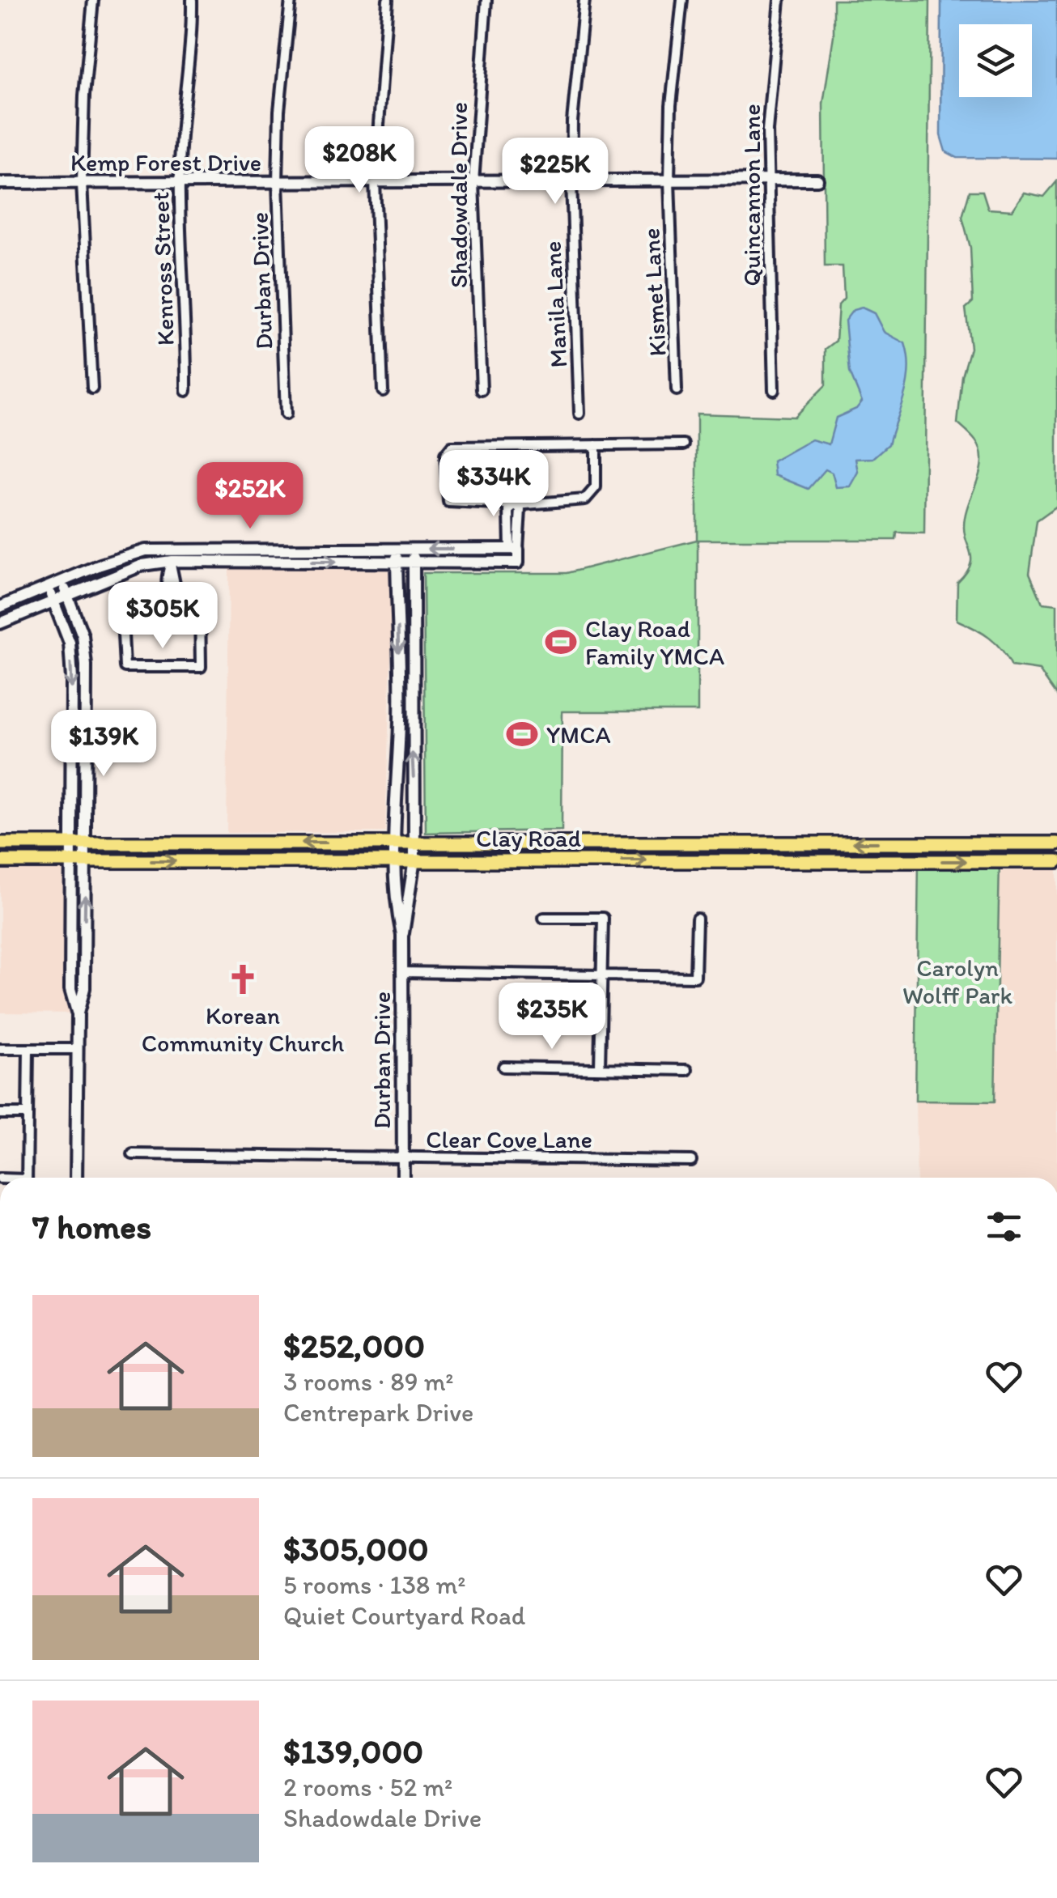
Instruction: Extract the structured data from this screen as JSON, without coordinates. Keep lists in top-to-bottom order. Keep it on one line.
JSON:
{"streets":{"main road":["Clay Road"],"street":["Kemp Forest Drive","Shadowdale Drive","Quincannon Lane","Kenross Street","Durban Drive","Kismet Lane","Manila Lane","Clear Cove Lane"]},"crossings":[["Kemp Forest Drive","Shadowdale Drive"],["Kemp Forest Drive","Quincannon Lane"],["Kemp Forest Drive","Kenross Street"],["Kemp Forest Drive","Durban Drive"],["Kemp Forest Drive","Kismet Lane"],["Kemp Forest Drive","Manila Lane"],["Durban Drive","Clay Road"],["Durban Drive","Clear Cove Lane"]],"parks":["Carolyn Wolff Park"],"places":{"sports":["Clay Road Family YMCA","YMCA"],"church":["Korean Community Church"]},"page":{"price":["$208K","$225K","$334K","$252K","$305K","$139K","$235K"],"heading":"7 homes","list":[{"name":"$252,000","note":"3 rooms · 89 m² · Centrepark Drive"},{"name":"$305,000","note":"5 rooms · 138 m² · Quiet Courtyard Road"},{"name":"$139,000","note":"2 rooms · 52 m² · Shadowdale Drive"}]}}
